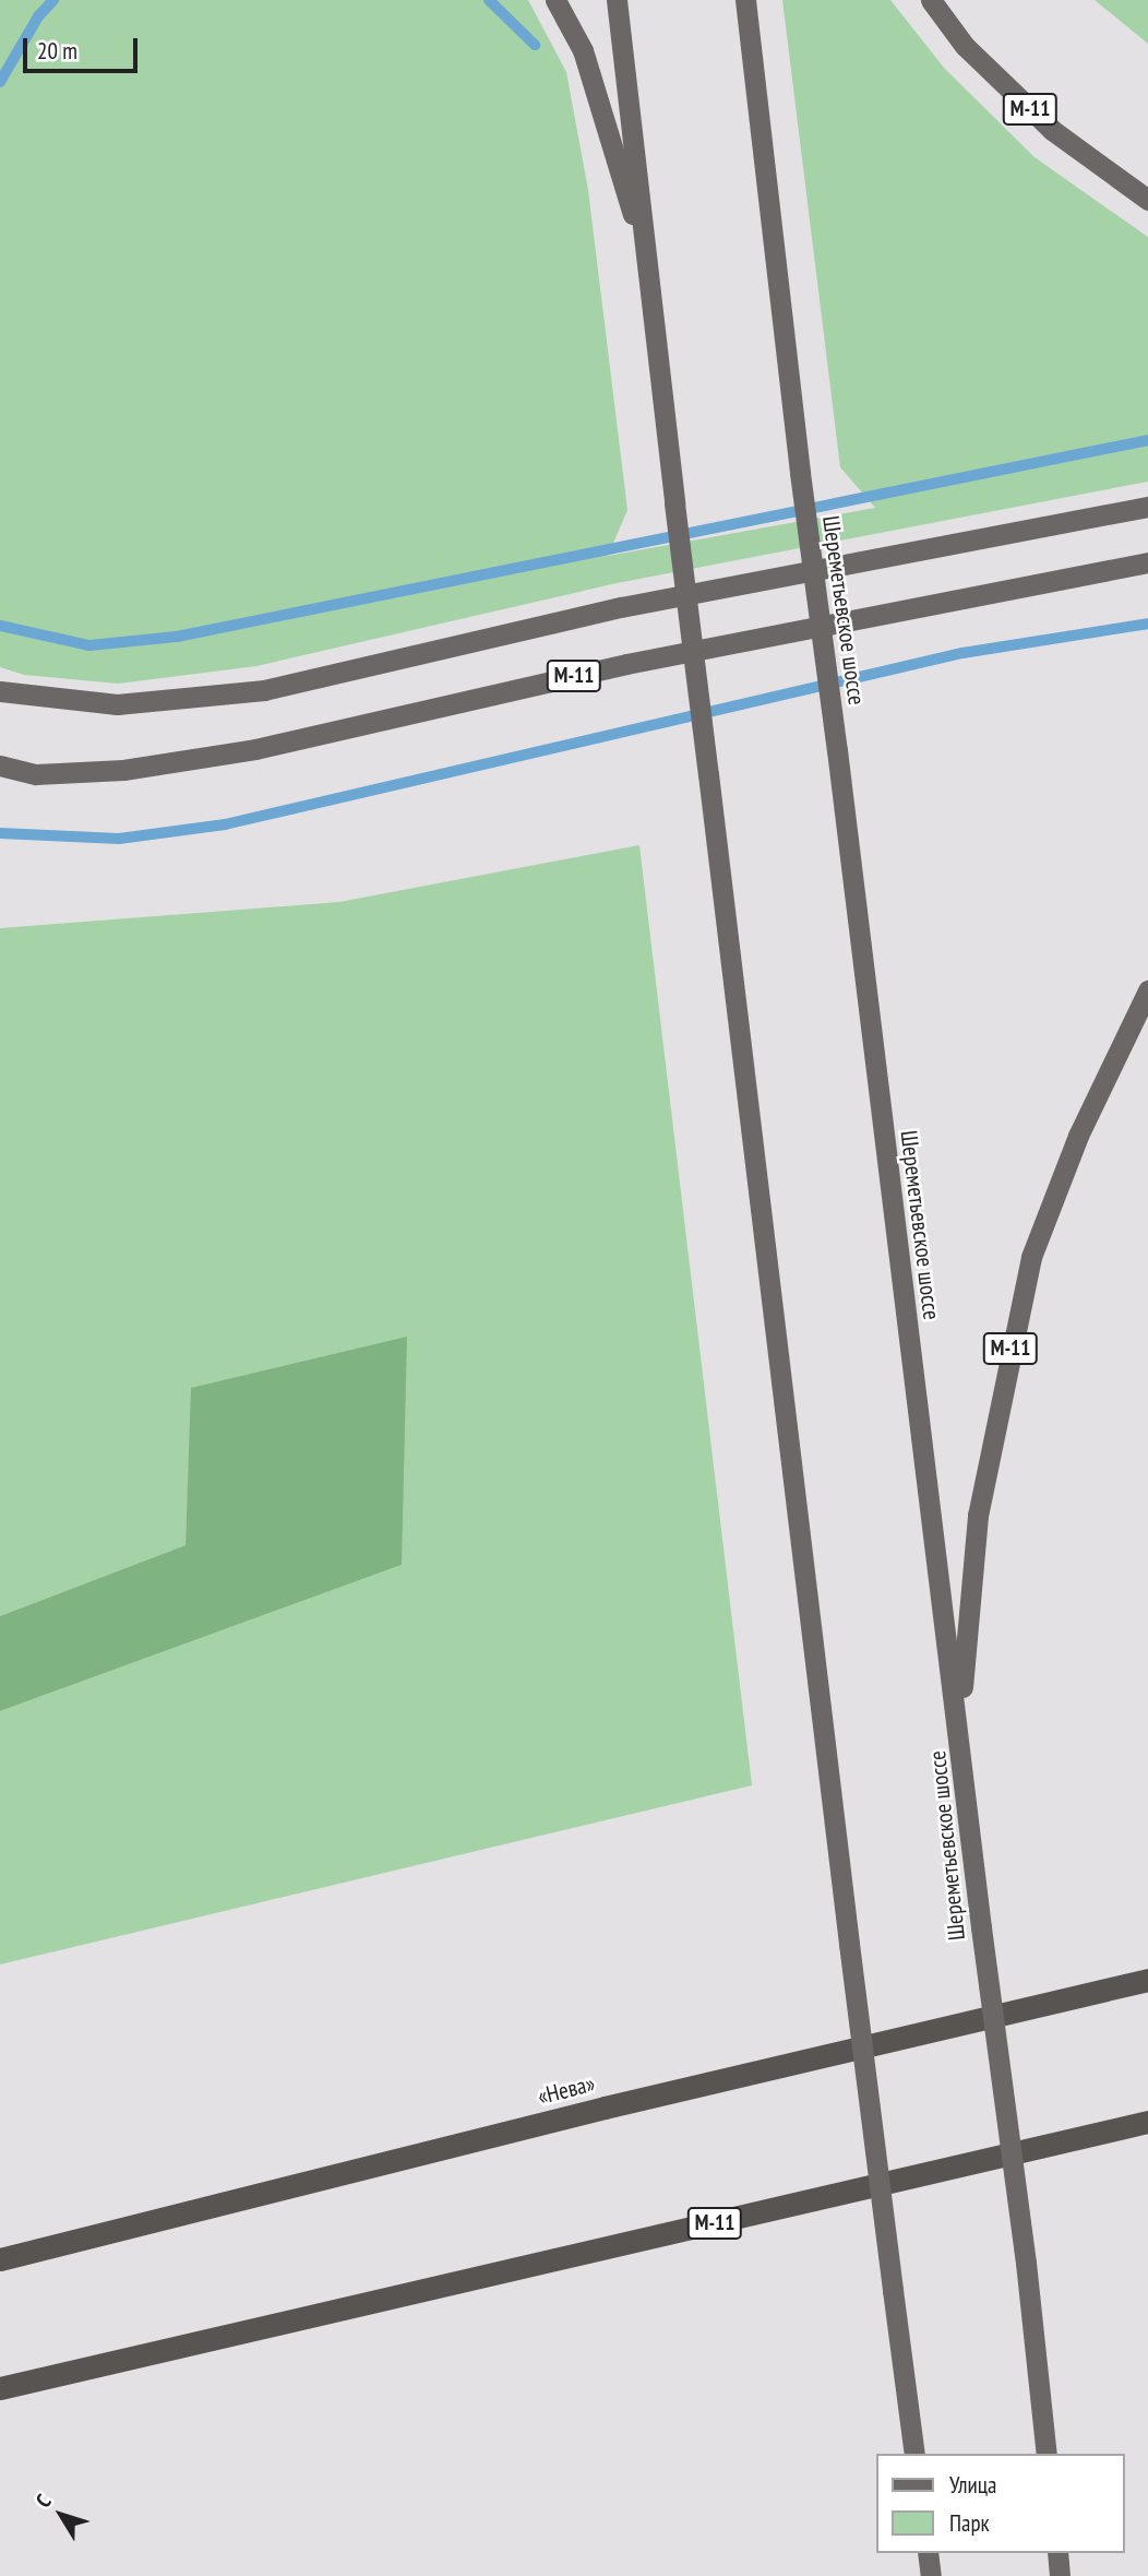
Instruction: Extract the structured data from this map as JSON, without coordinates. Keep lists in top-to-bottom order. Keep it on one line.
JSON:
{"streets":{"highway":["М-11","«Нева»"],"main road":["Шереметьевское шоссе"]},"crossings":[["М-11","Шереметьевское шоссе"]],"legend":["Улица","Парк"],"scale_bar":"20 m","north":"top left"}
